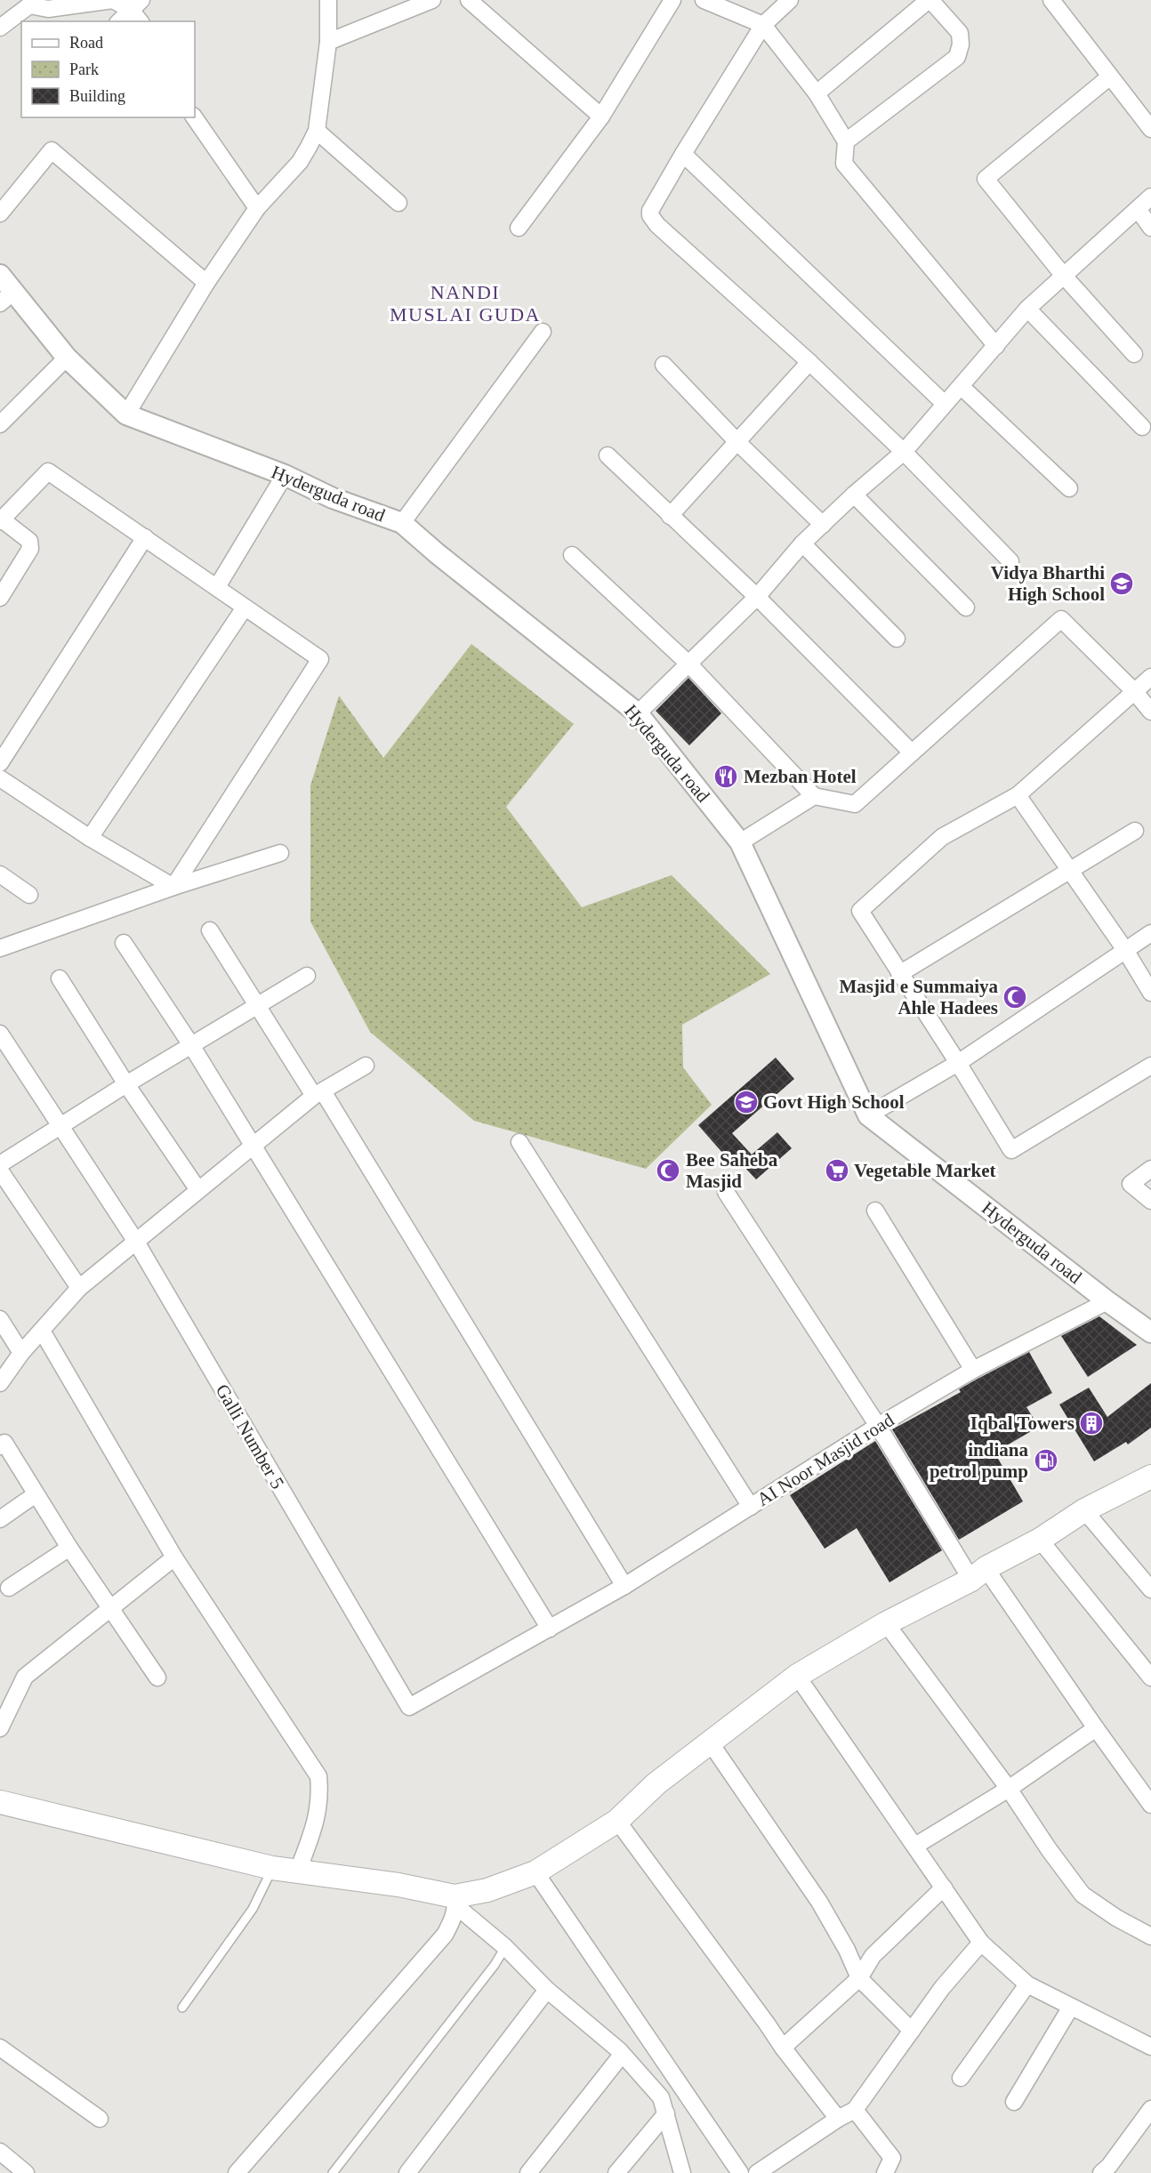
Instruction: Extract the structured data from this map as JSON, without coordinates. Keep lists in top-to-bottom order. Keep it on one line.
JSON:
{"streets":{"street":["Hyderguda road","Galli Number 5","AI Noor Masjid road"]},"crossings":[["Hyderguda road","AI Noor Masjid road"],["Galli Number 5","AI Noor Masjid road"]],"districts":["NANDI MUSLAI GUDA"],"places":{"school or university":["Vidya Bharthi High School","Govt High School"],"restaurant":["Mezban Hotel"],"mosque":["Masjid e Summaiya Ahle Hadees","Bee Saheba Masjid"],"supermarket":["Vegetable Market"],"building":["Iqbal Towers"],"fuel station":["indiana petrol pump"]},"legend":["Road","Park","Building"]}
